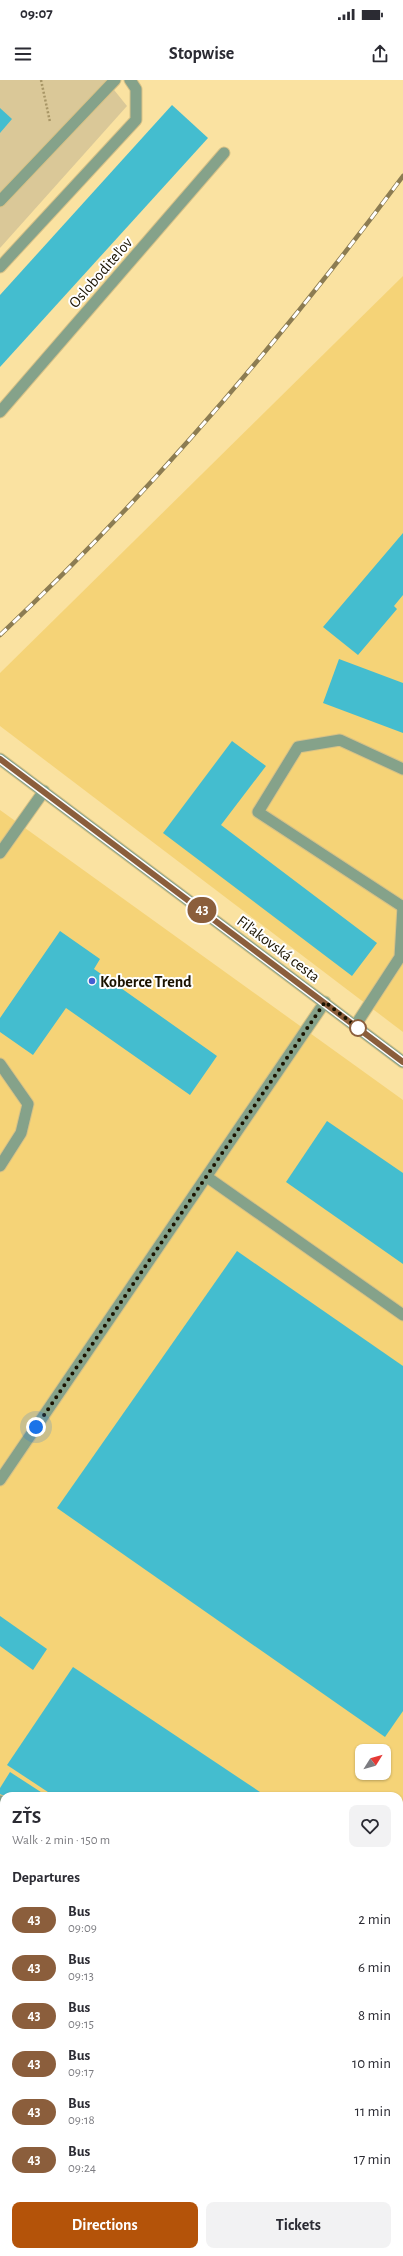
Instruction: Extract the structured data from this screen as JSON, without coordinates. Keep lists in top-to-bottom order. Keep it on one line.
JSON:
{"streets":{"street":["Osloboditeľov","Fiľakovská cesta"]},"places":["Koberce Trend"],"lines":["bus line 43"],"north":"top right","page":{"status":"09:07","header":"Stopwise","on_map":"43","heading":[["ZŤS","Walk · 2 min · 150 m"],"Departures"],"list":[{"mark":"43","name":"Bus","note":"09:09","value":"2 min"},{"mark":"43","name":"Bus","note":"09:13","value":"6 min"},{"mark":"43","name":"Bus","note":"09:15","value":"8 min"},{"mark":"43","name":"Bus","note":"09:17","value":"10 min"},{"mark":"43","name":"Bus","note":"09:18","value":"11 min"},{"mark":"43","name":"Bus","note":"09:24","value":"17 min"}],"buttons":["Directions","Tickets"]}}
